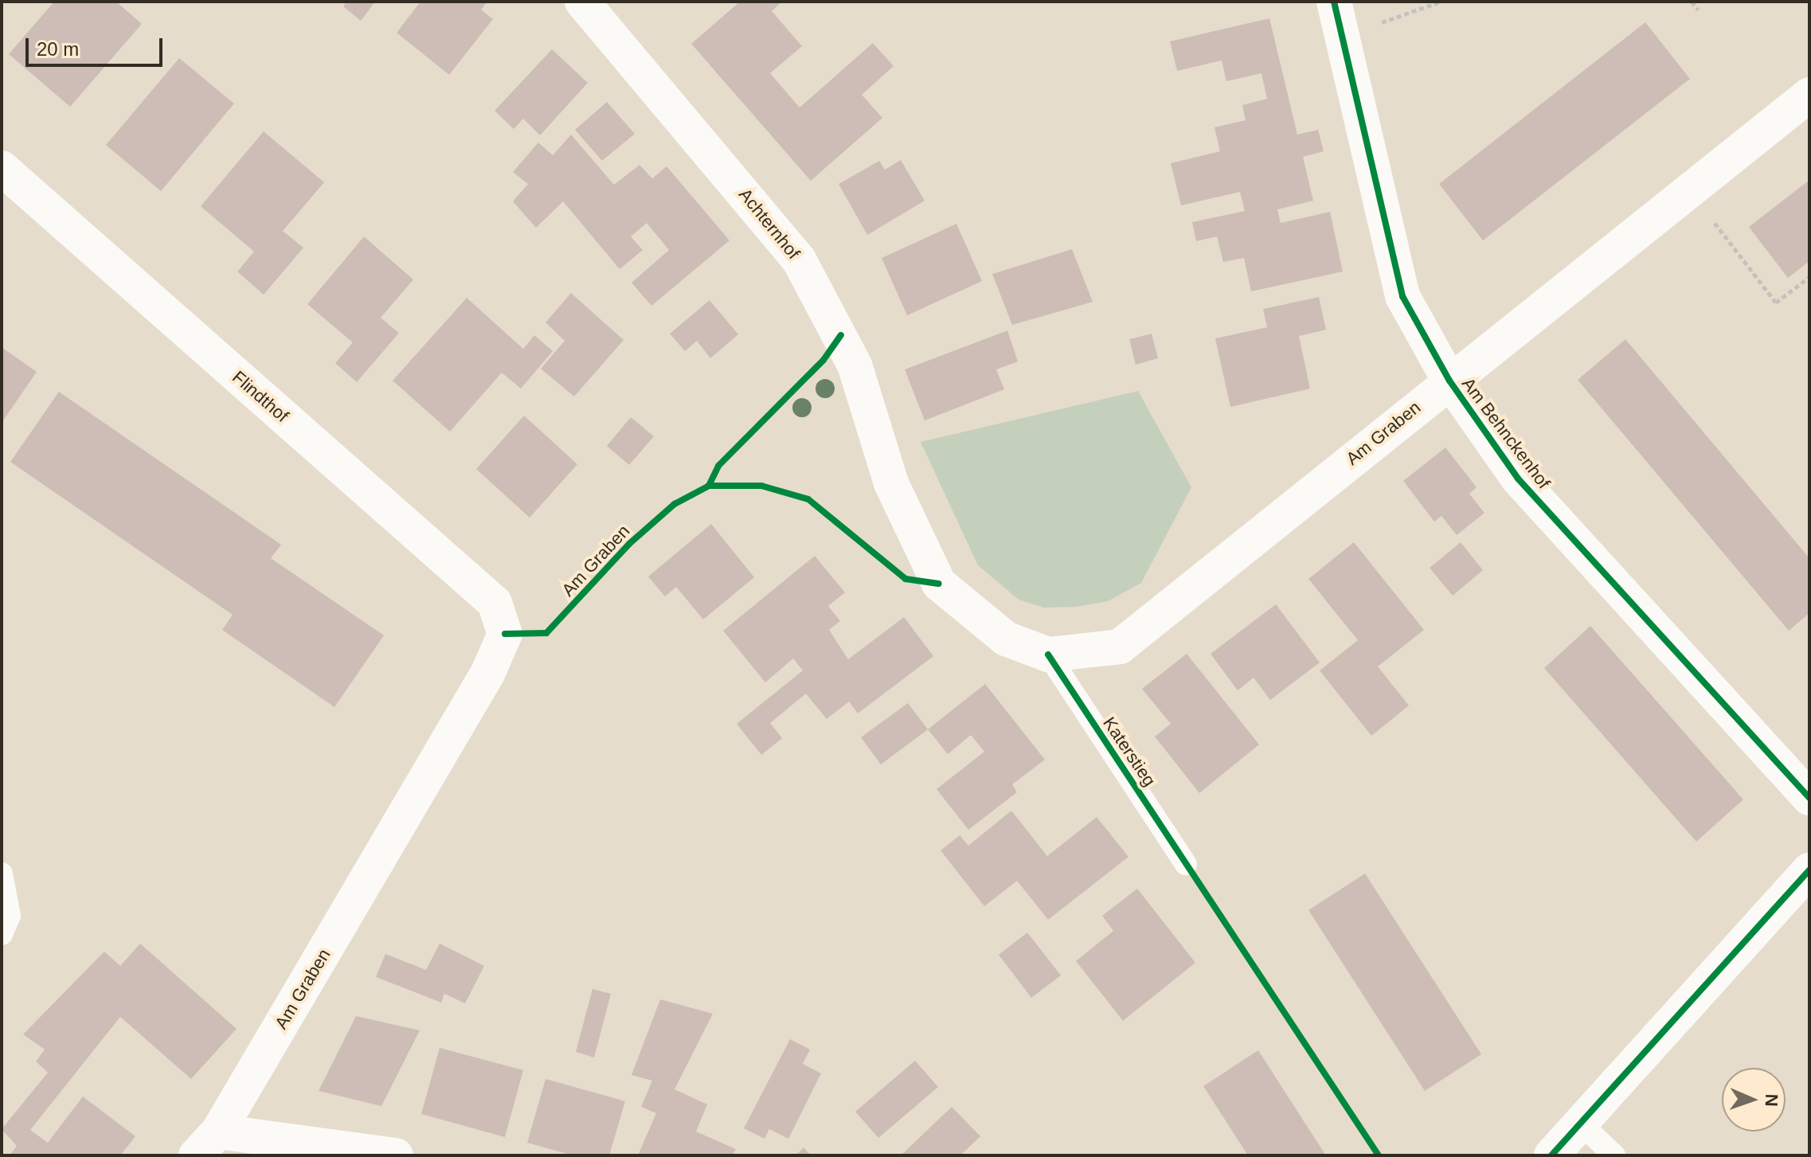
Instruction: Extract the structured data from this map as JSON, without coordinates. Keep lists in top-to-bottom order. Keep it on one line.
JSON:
{"streets":{"street":["Achternhof","Flindthof","Am Graben","Am Behnckenhof"],"lane":["Katerstieg"]},"crossings":[["Achternhof","Am Graben"],["Flindthof","Am Graben"],["Am Graben","Am Behnckenhof"],["Am Graben","Katerstieg"]],"scale_bar":"20 m","north":"right"}
